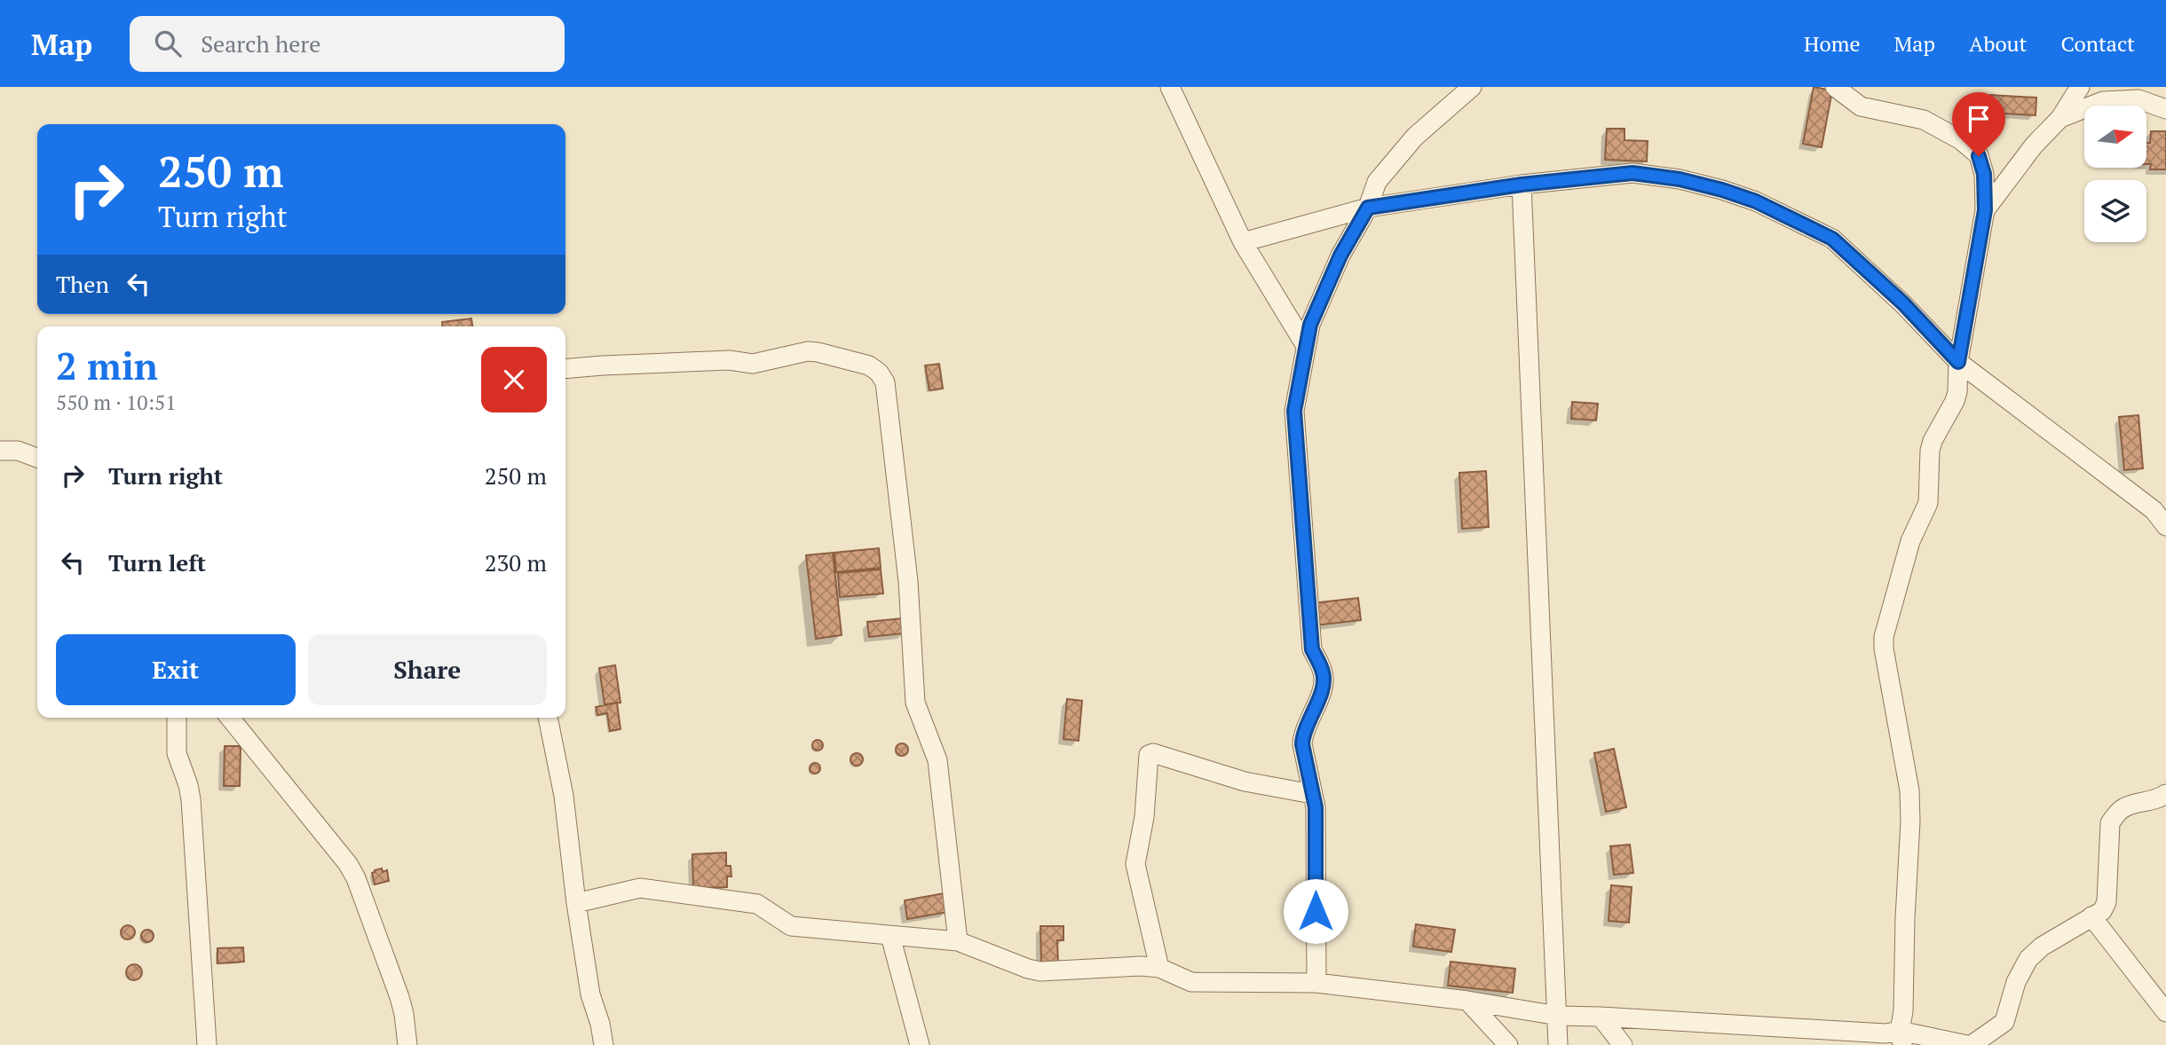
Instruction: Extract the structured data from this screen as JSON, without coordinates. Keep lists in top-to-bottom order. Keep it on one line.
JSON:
{"north":"right","page":{"header":"Map","search":"Search here","nav":["Home","Map","About","Contact"],"turn":["250 m","Turn right"],"then":"Then","heading":["2 min","550 m · 10:51"],"list":[{"name":"Turn right","value":"250 m"},{"name":"Turn left","value":"230 m"}],"buttons":["Exit","Share"]}}
